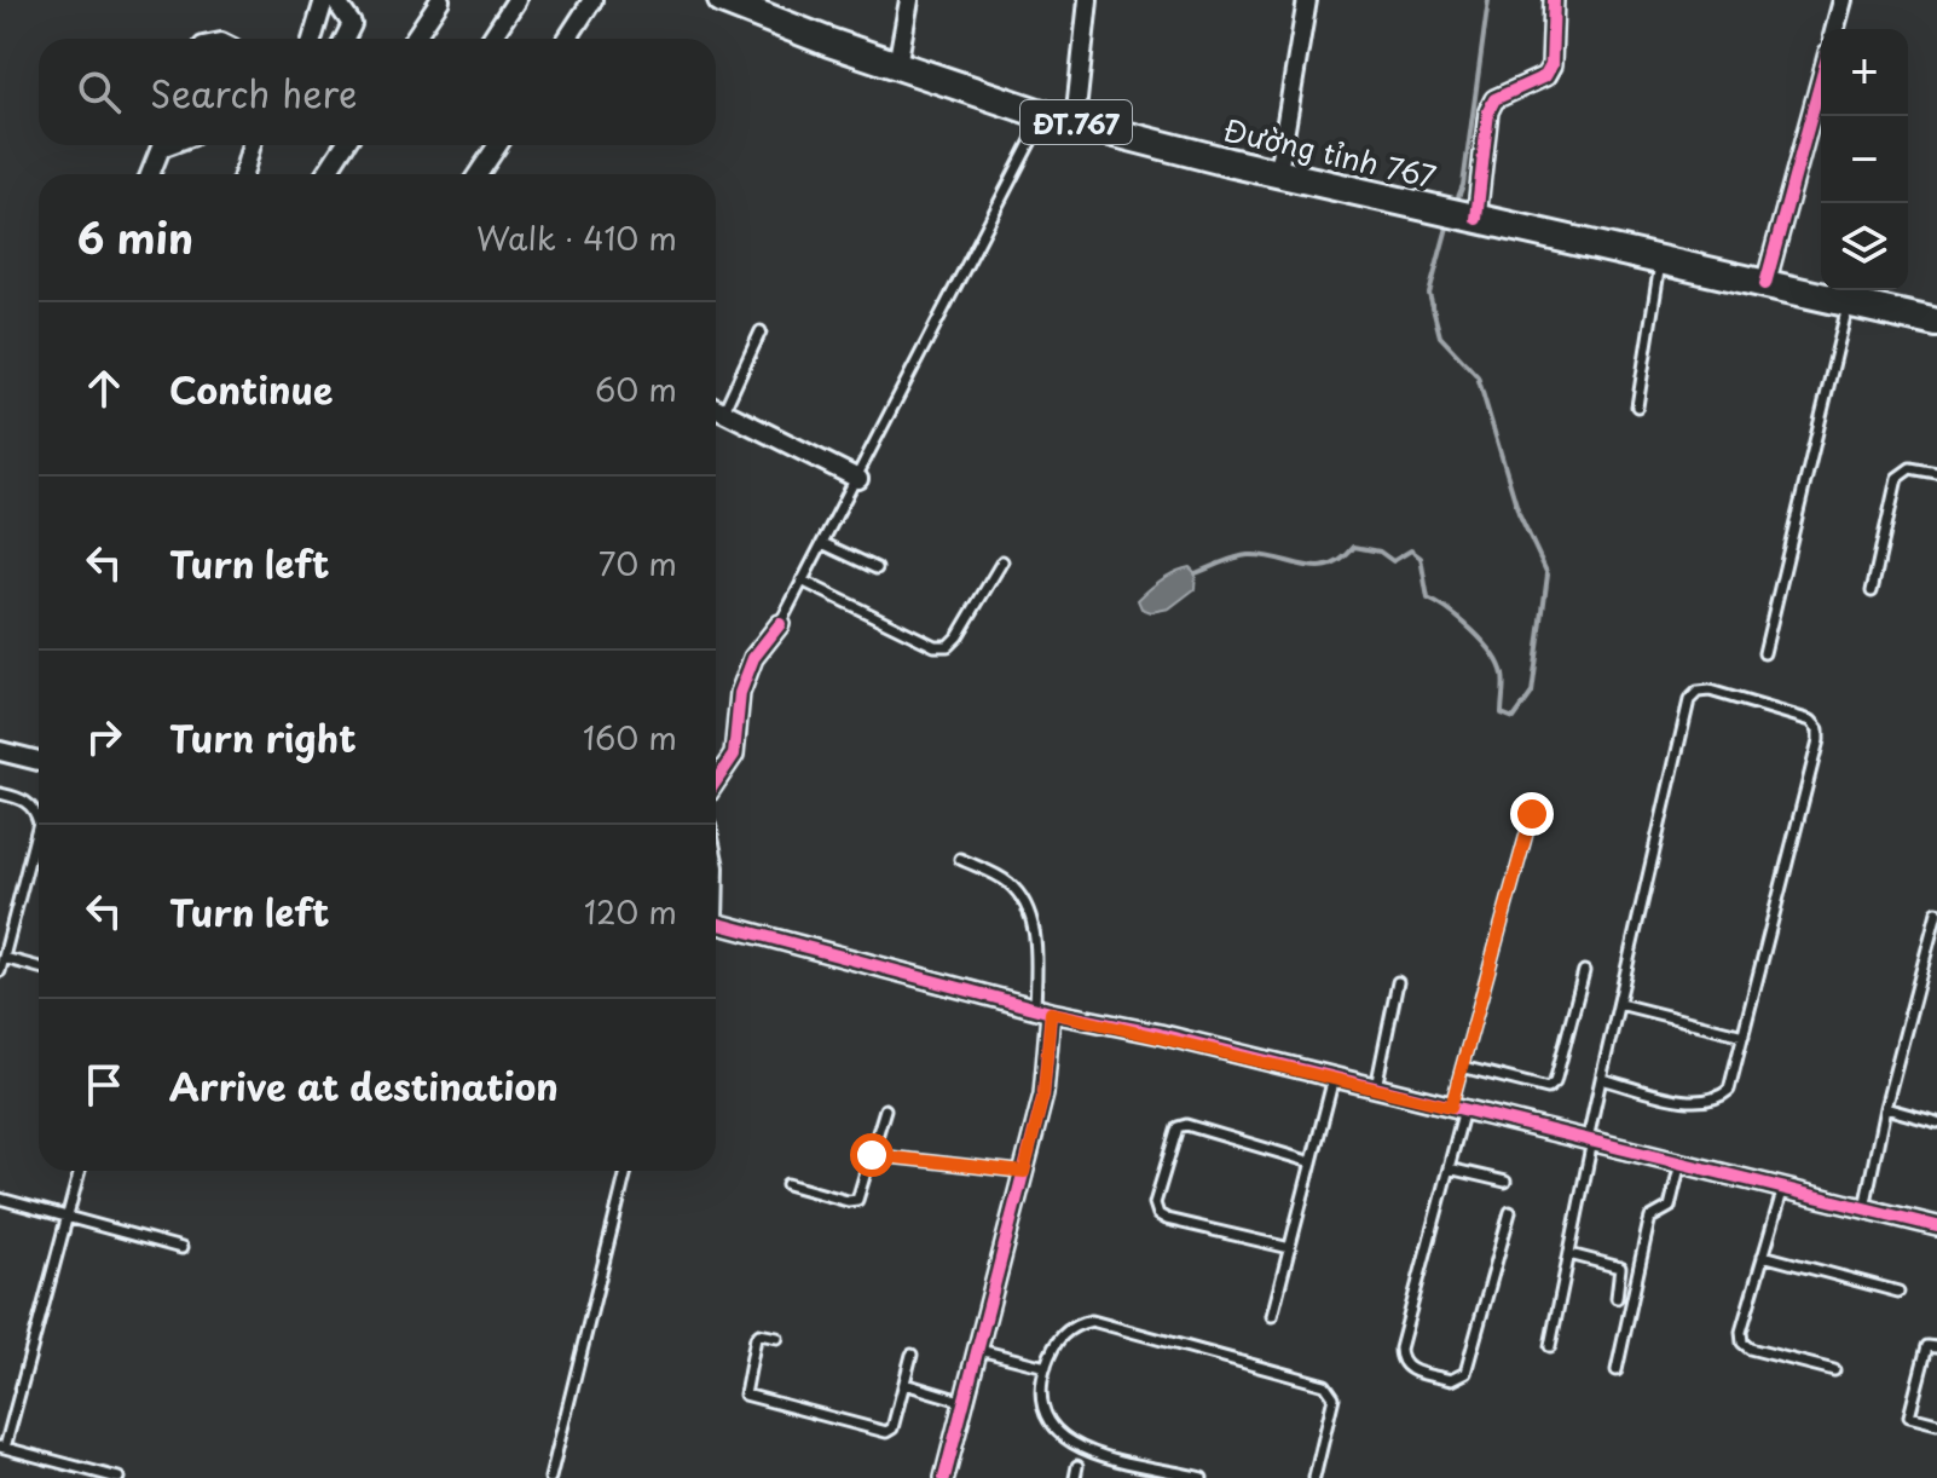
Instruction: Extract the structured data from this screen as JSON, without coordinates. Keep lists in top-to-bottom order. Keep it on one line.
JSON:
{"streets":{"main road":["ĐT.767","Đường tỉnh 767"]},"page":{"map_buttons":["+","−"],"search":"Search here","heading":["6 min","Walk · 410 m"],"list":[["Continue","60 m"],["Turn left","70 m"],["Turn right","160 m"],["Turn left","120 m"],"Arrive at destination"]}}
